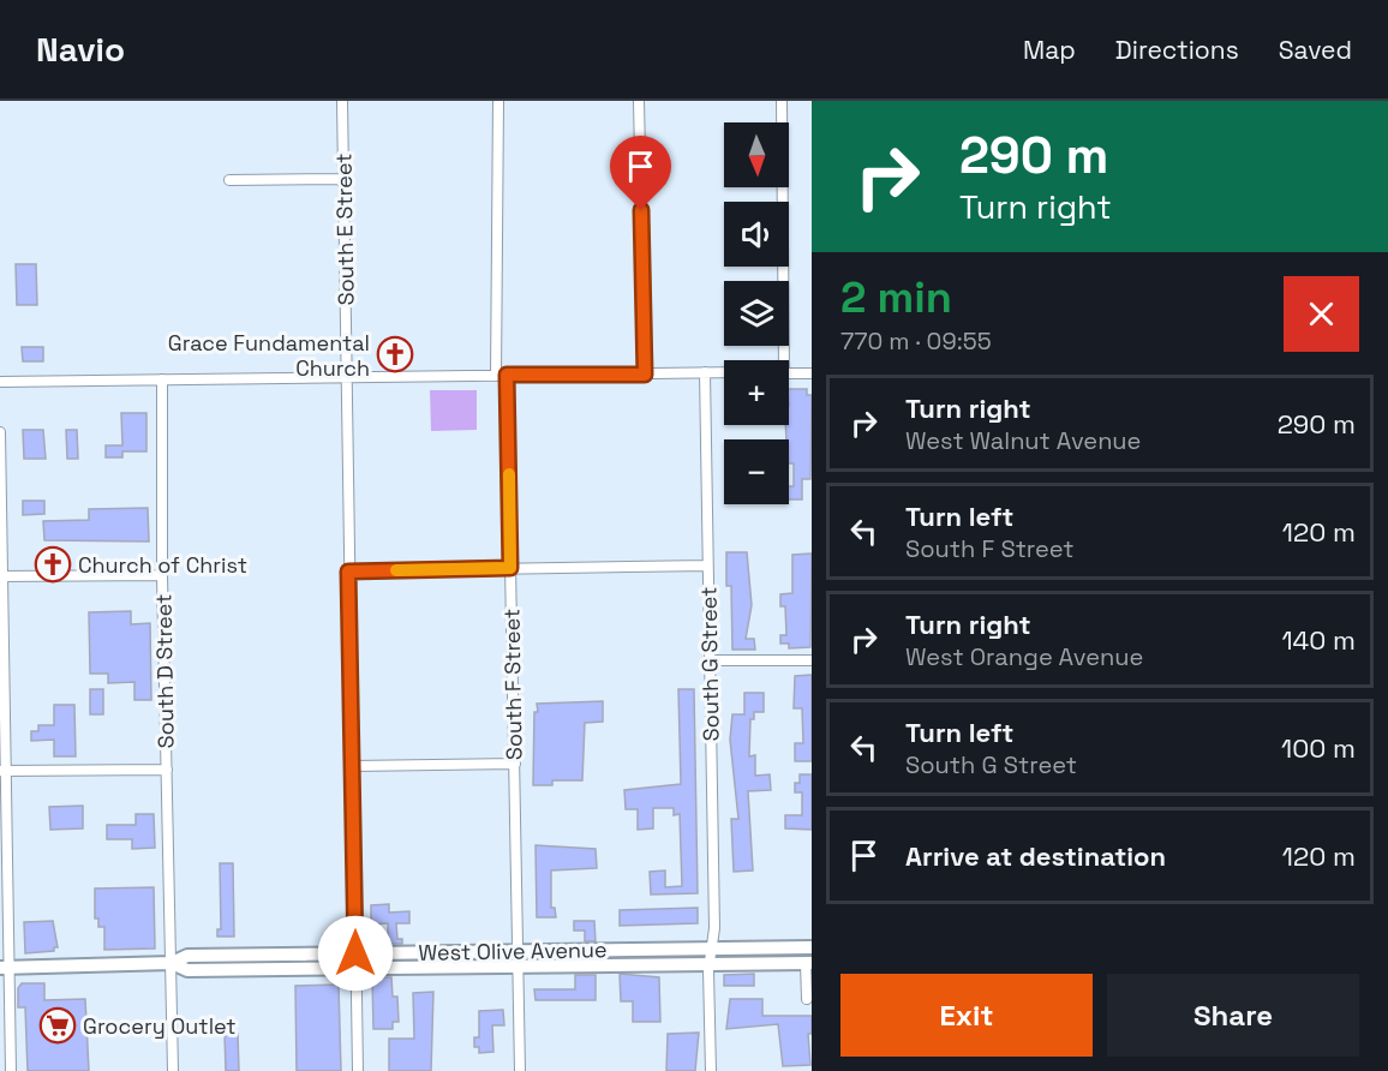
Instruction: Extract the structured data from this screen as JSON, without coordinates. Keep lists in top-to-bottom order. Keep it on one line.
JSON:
{"streets":{"main road":["West Olive Avenue"],"street":["South E Street","South G Street","South D Street","South F Street"]},"crossings":[["South E Street","West Olive Avenue"],["South G Street","West Olive Avenue"],["South D Street","West Olive Avenue"],["South F Street","West Olive Avenue"]],"places":{"church":["Grace Fundamental Church","Church of Christ"],"supermarket":["Grocery Outlet"]},"north":"bottom","page":{"header":"Navio","nav":["Map","Directions","Saved"],"turn":["290 m","Turn right"],"map_buttons":["+","−"],"heading":["2 min","770 m · 09:55"],"list":[{"name":"Turn right","note":"West Walnut Avenue","value":"290 m"},{"name":"Turn left","note":"South F Street","value":"120 m"},{"name":"Turn right","note":"West Orange Avenue","value":"140 m"},{"name":"Turn left","note":"South G Street","value":"100 m"},{"name":"Arrive at destination","value":"120 m"}],"buttons":["Exit","Share"]}}
